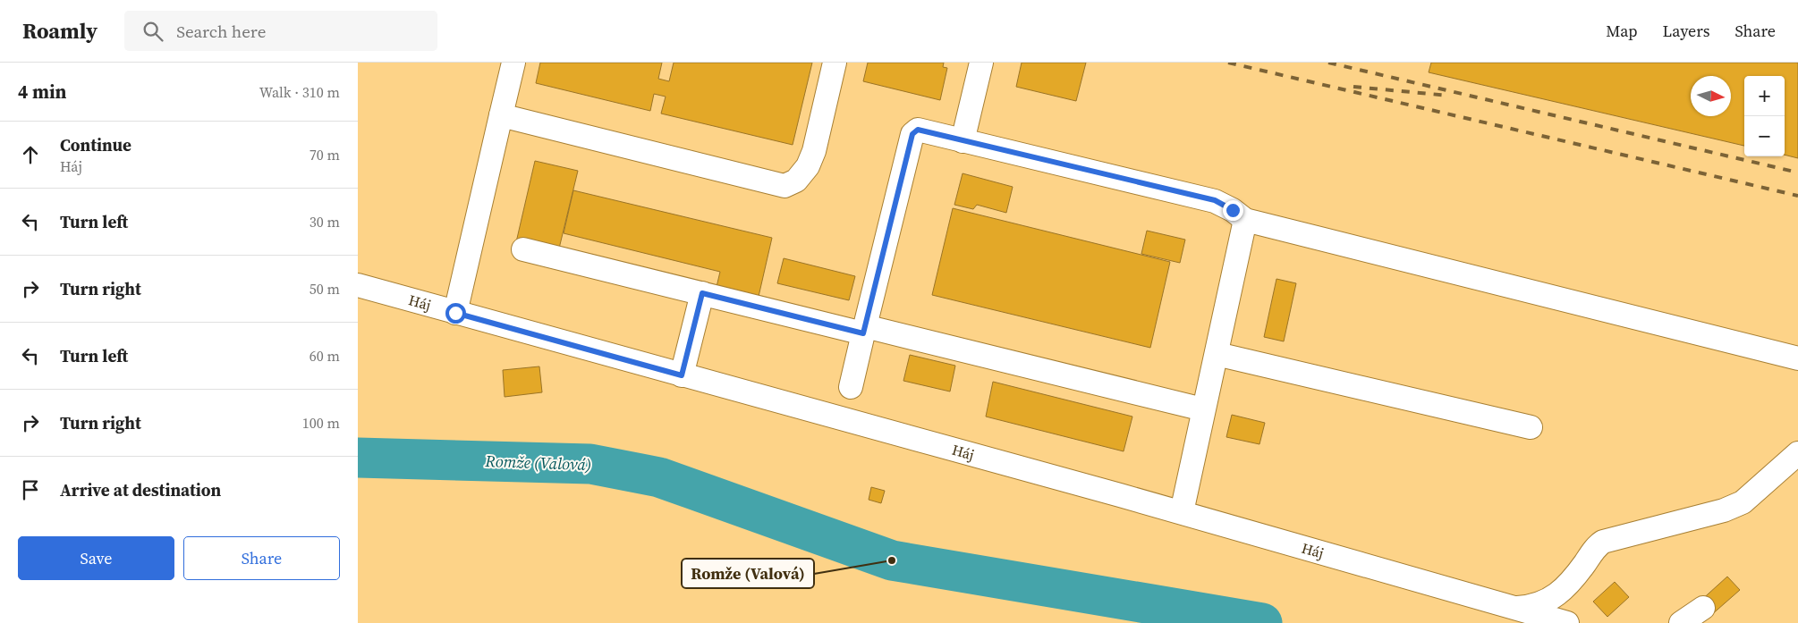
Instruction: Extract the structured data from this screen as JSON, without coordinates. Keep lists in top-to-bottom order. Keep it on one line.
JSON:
{"streets":{"street":["Háj"]},"water":["Romže (Valová)"],"places":["Romže (Valová)"],"north":"right","page":{"header":"Roamly","search":"Search here","nav":["Map","Layers","Share"],"heading":["4 min","Walk · 310 m"],"map_buttons":["+","−"],"list":[["Continue","Háj","70 m"],["Turn left","30 m"],["Turn right","50 m"],["Turn left","60 m"],["Turn right","100 m"],"Arrive at destination"],"buttons":["Save","Share"]}}
